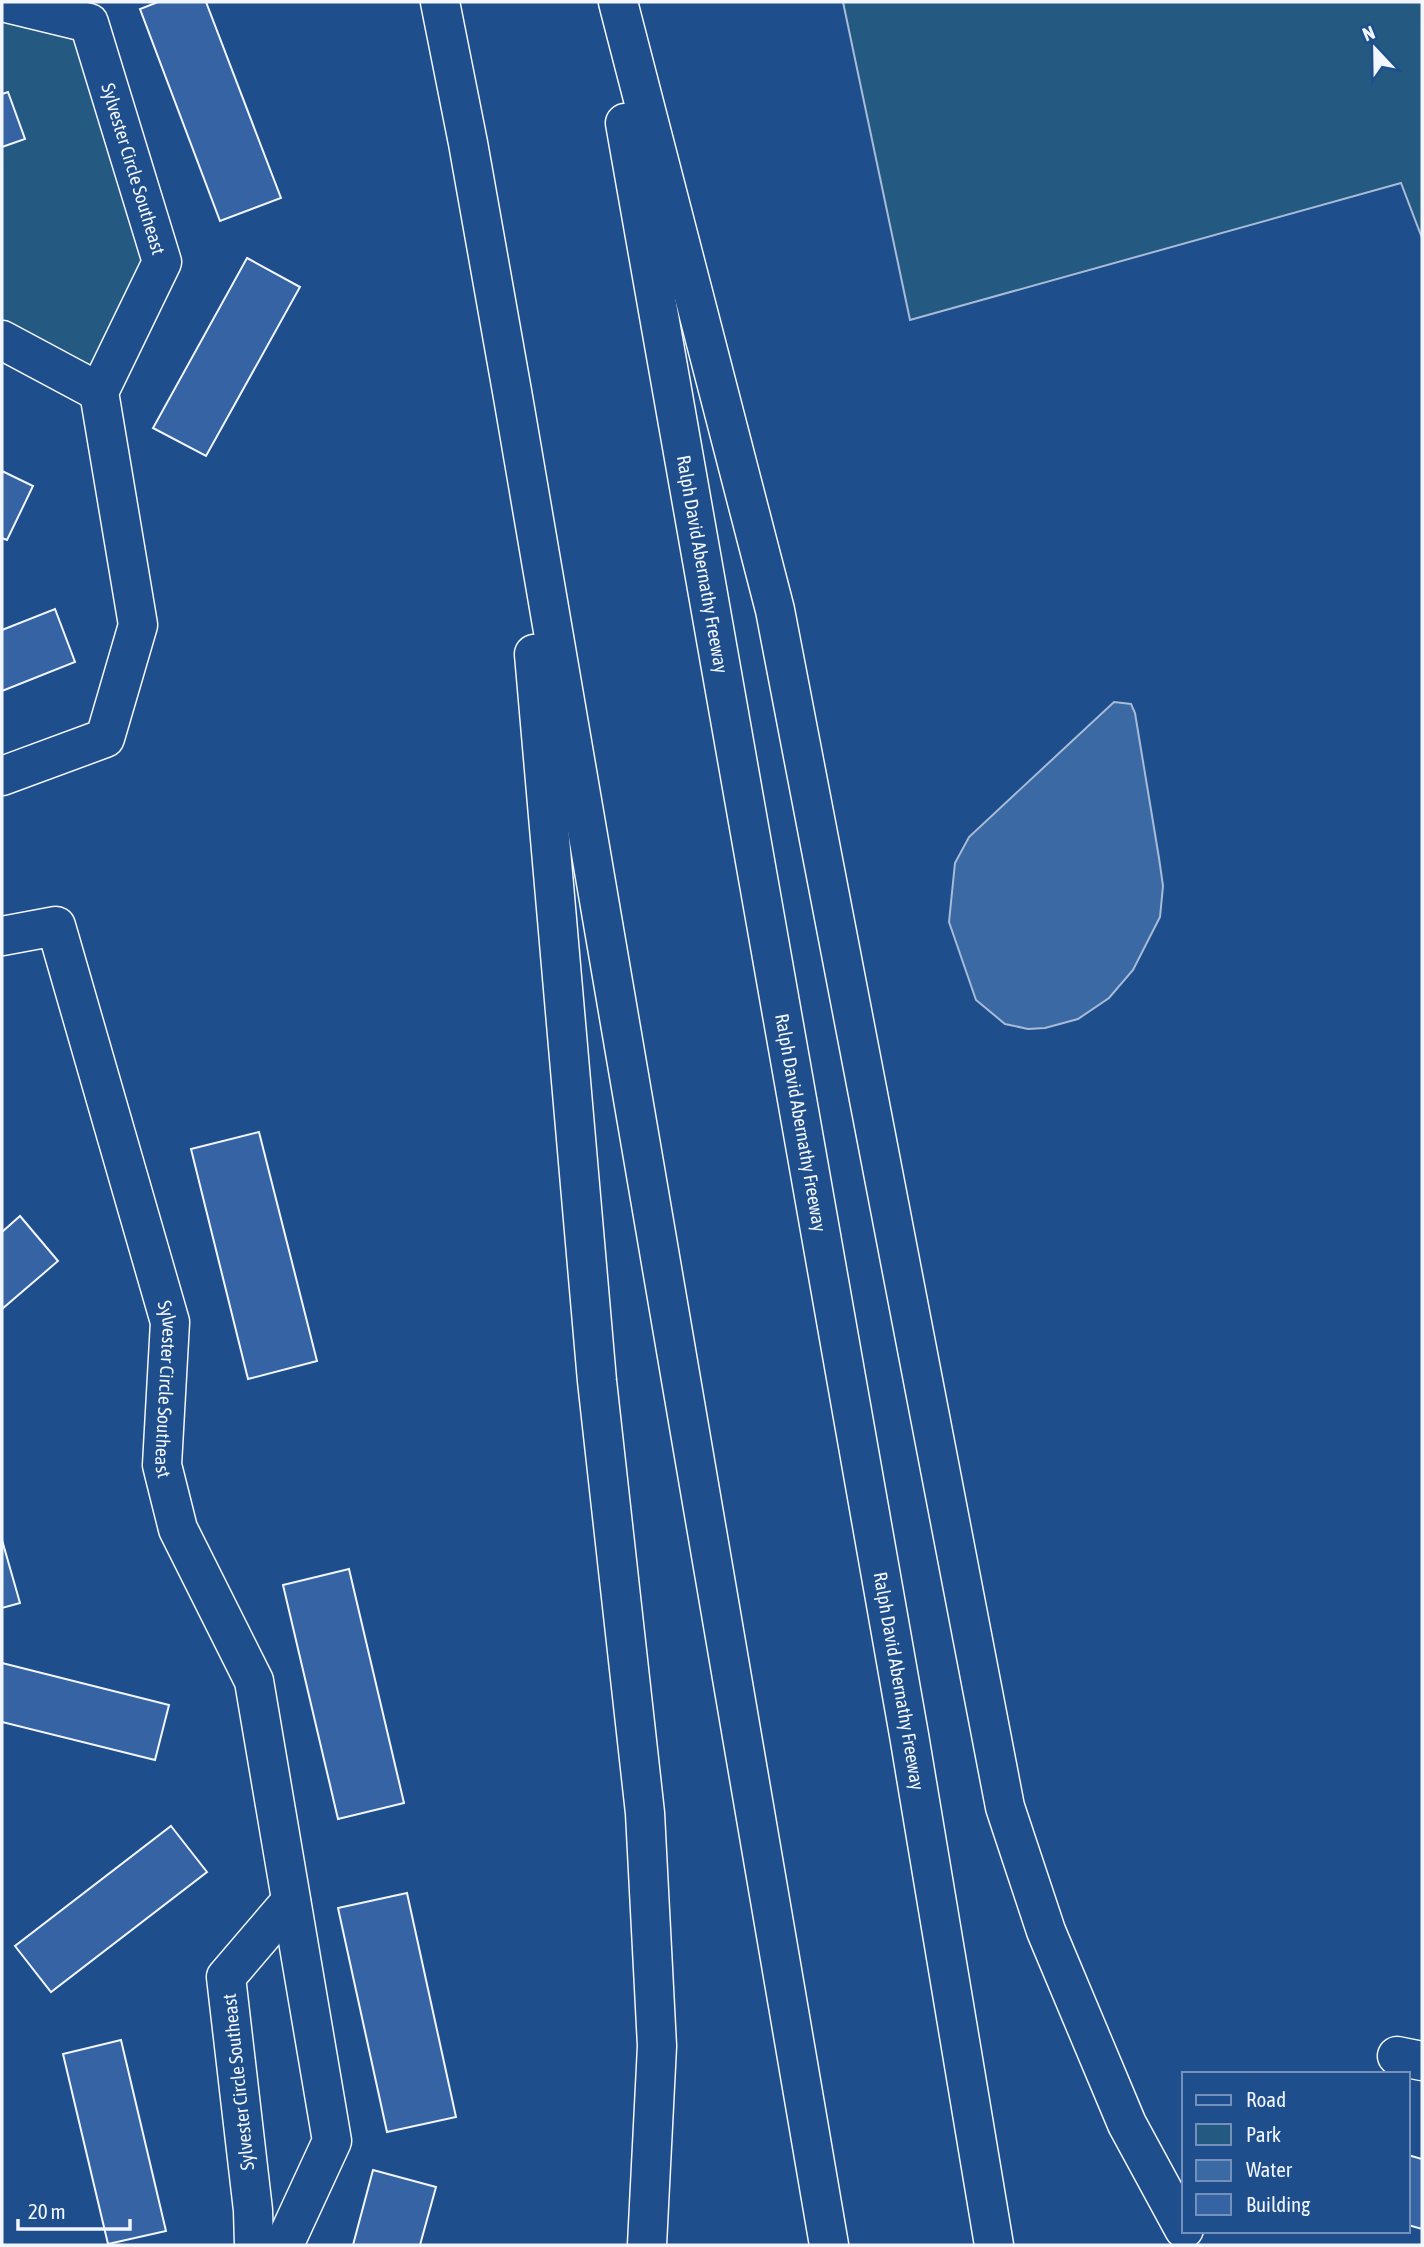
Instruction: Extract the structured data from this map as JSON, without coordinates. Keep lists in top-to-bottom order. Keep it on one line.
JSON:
{"streets":{"main road":["Sylvester Circle Southeast","Ralph David Abernathy Freeway"]},"legend":["Road","Park","Water","Building"],"scale_bar":"20 m","north":"top"}
